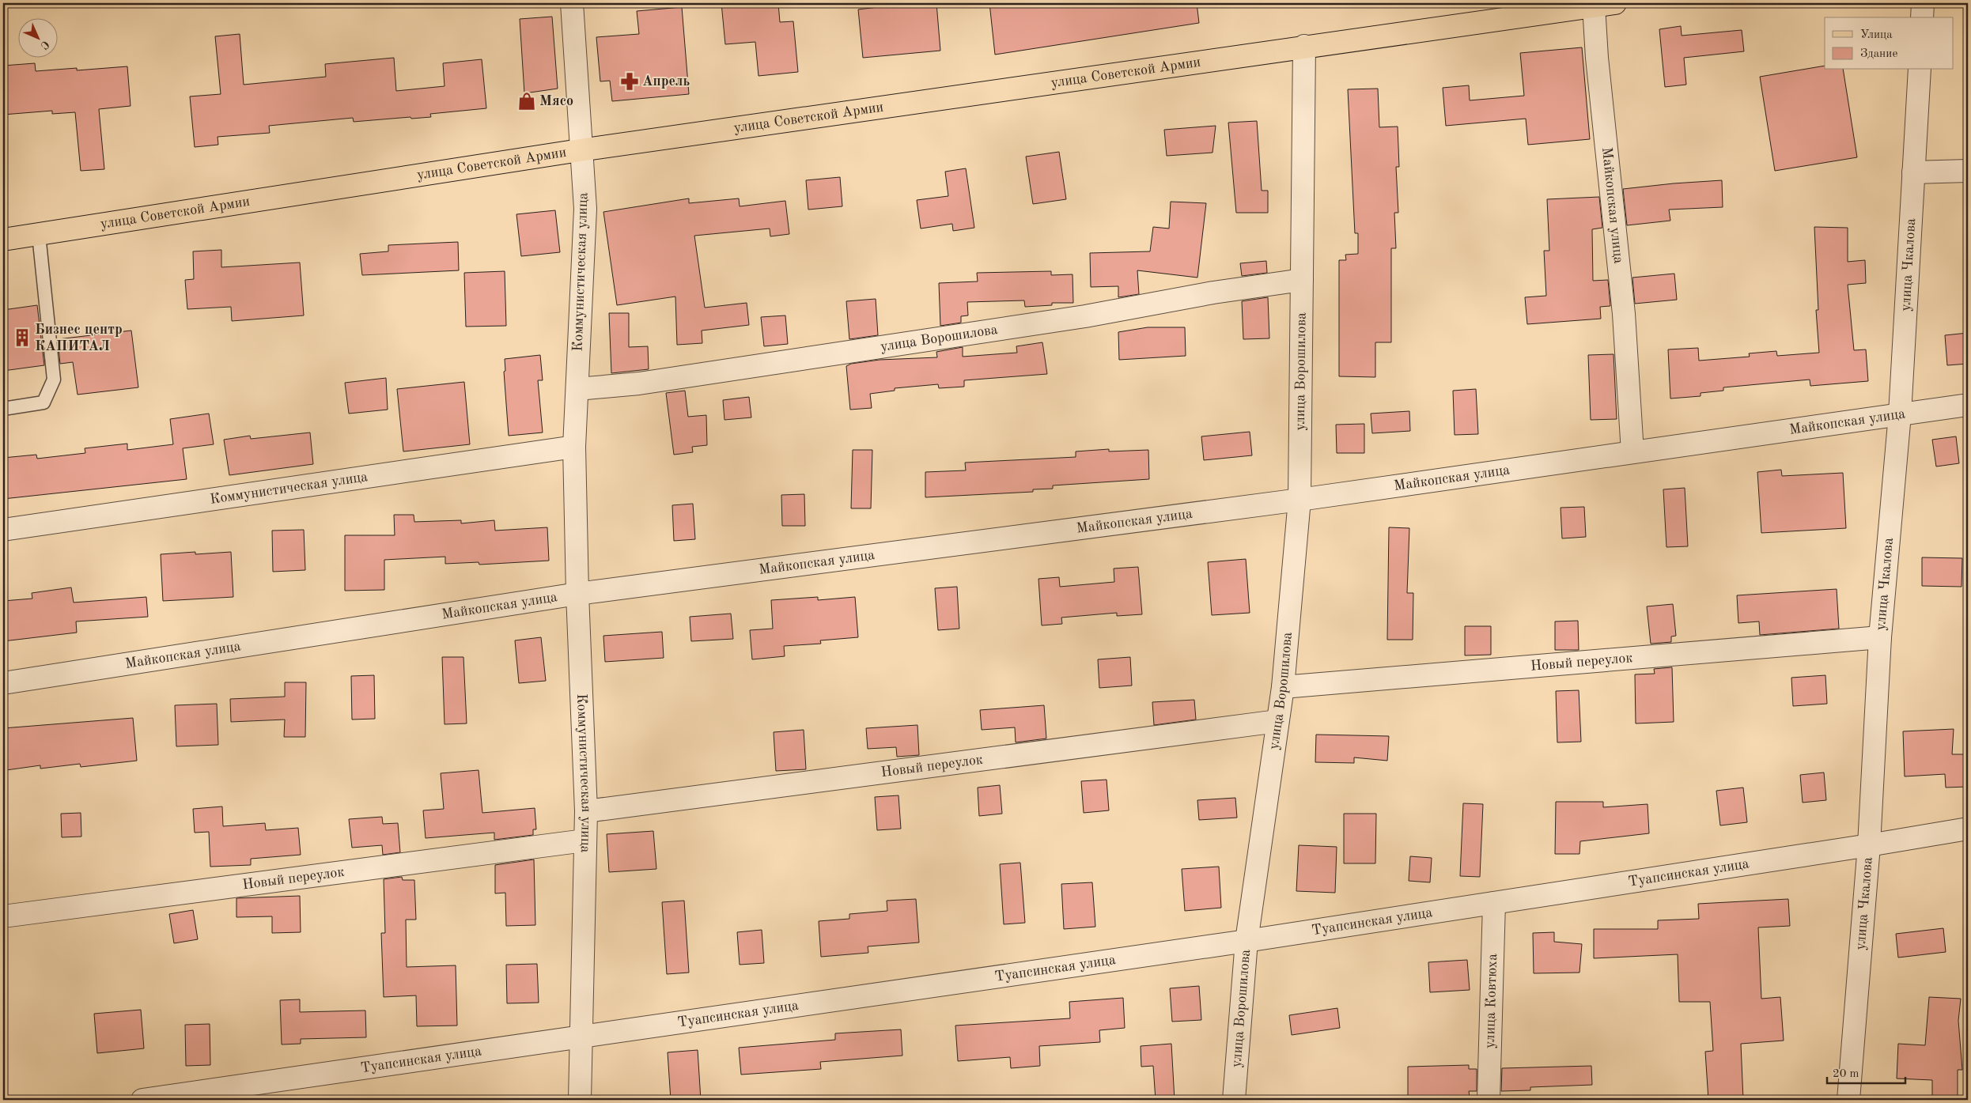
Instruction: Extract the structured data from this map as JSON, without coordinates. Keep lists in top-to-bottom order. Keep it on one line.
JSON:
{"streets":{"main road":["улица Советской Армии"],"street":["Майкопская улица","улица Чкалова","Коммунистическая улица","улица Ворошилова","Новый переулок","Туапсинская улица","улица Ковтюха"]},"crossings":[["улица Советской Армии","Майкопская улица"],["улица Советской Армии","Коммунистическая улица"],["улица Советской Армии","улица Ворошилова"],["Майкопская улица","улица Чкалова"],["Майкопская улица","Коммунистическая улица"],["Майкопская улица","улица Ворошилова"],["улица Чкалова","Новый переулок"],["улица Чкалова","Туапсинская улица"],["Коммунистическая улица","улица Ворошилова"],["Коммунистическая улица","Новый переулок"],["Коммунистическая улица","Туапсинская улица"],["улица Ворошилова","Новый переулок"],["улица Ворошилова","Туапсинская улица"],["Туапсинская улица","улица Ковтюха"]],"places":{"pharmacy":["Апрель"],"shop":["Мясо"],"building":["Бизнес центр КАПИТАЛ"]},"legend":["Улица","Здание"],"scale_bar":"20 m","north":"bottom right"}
